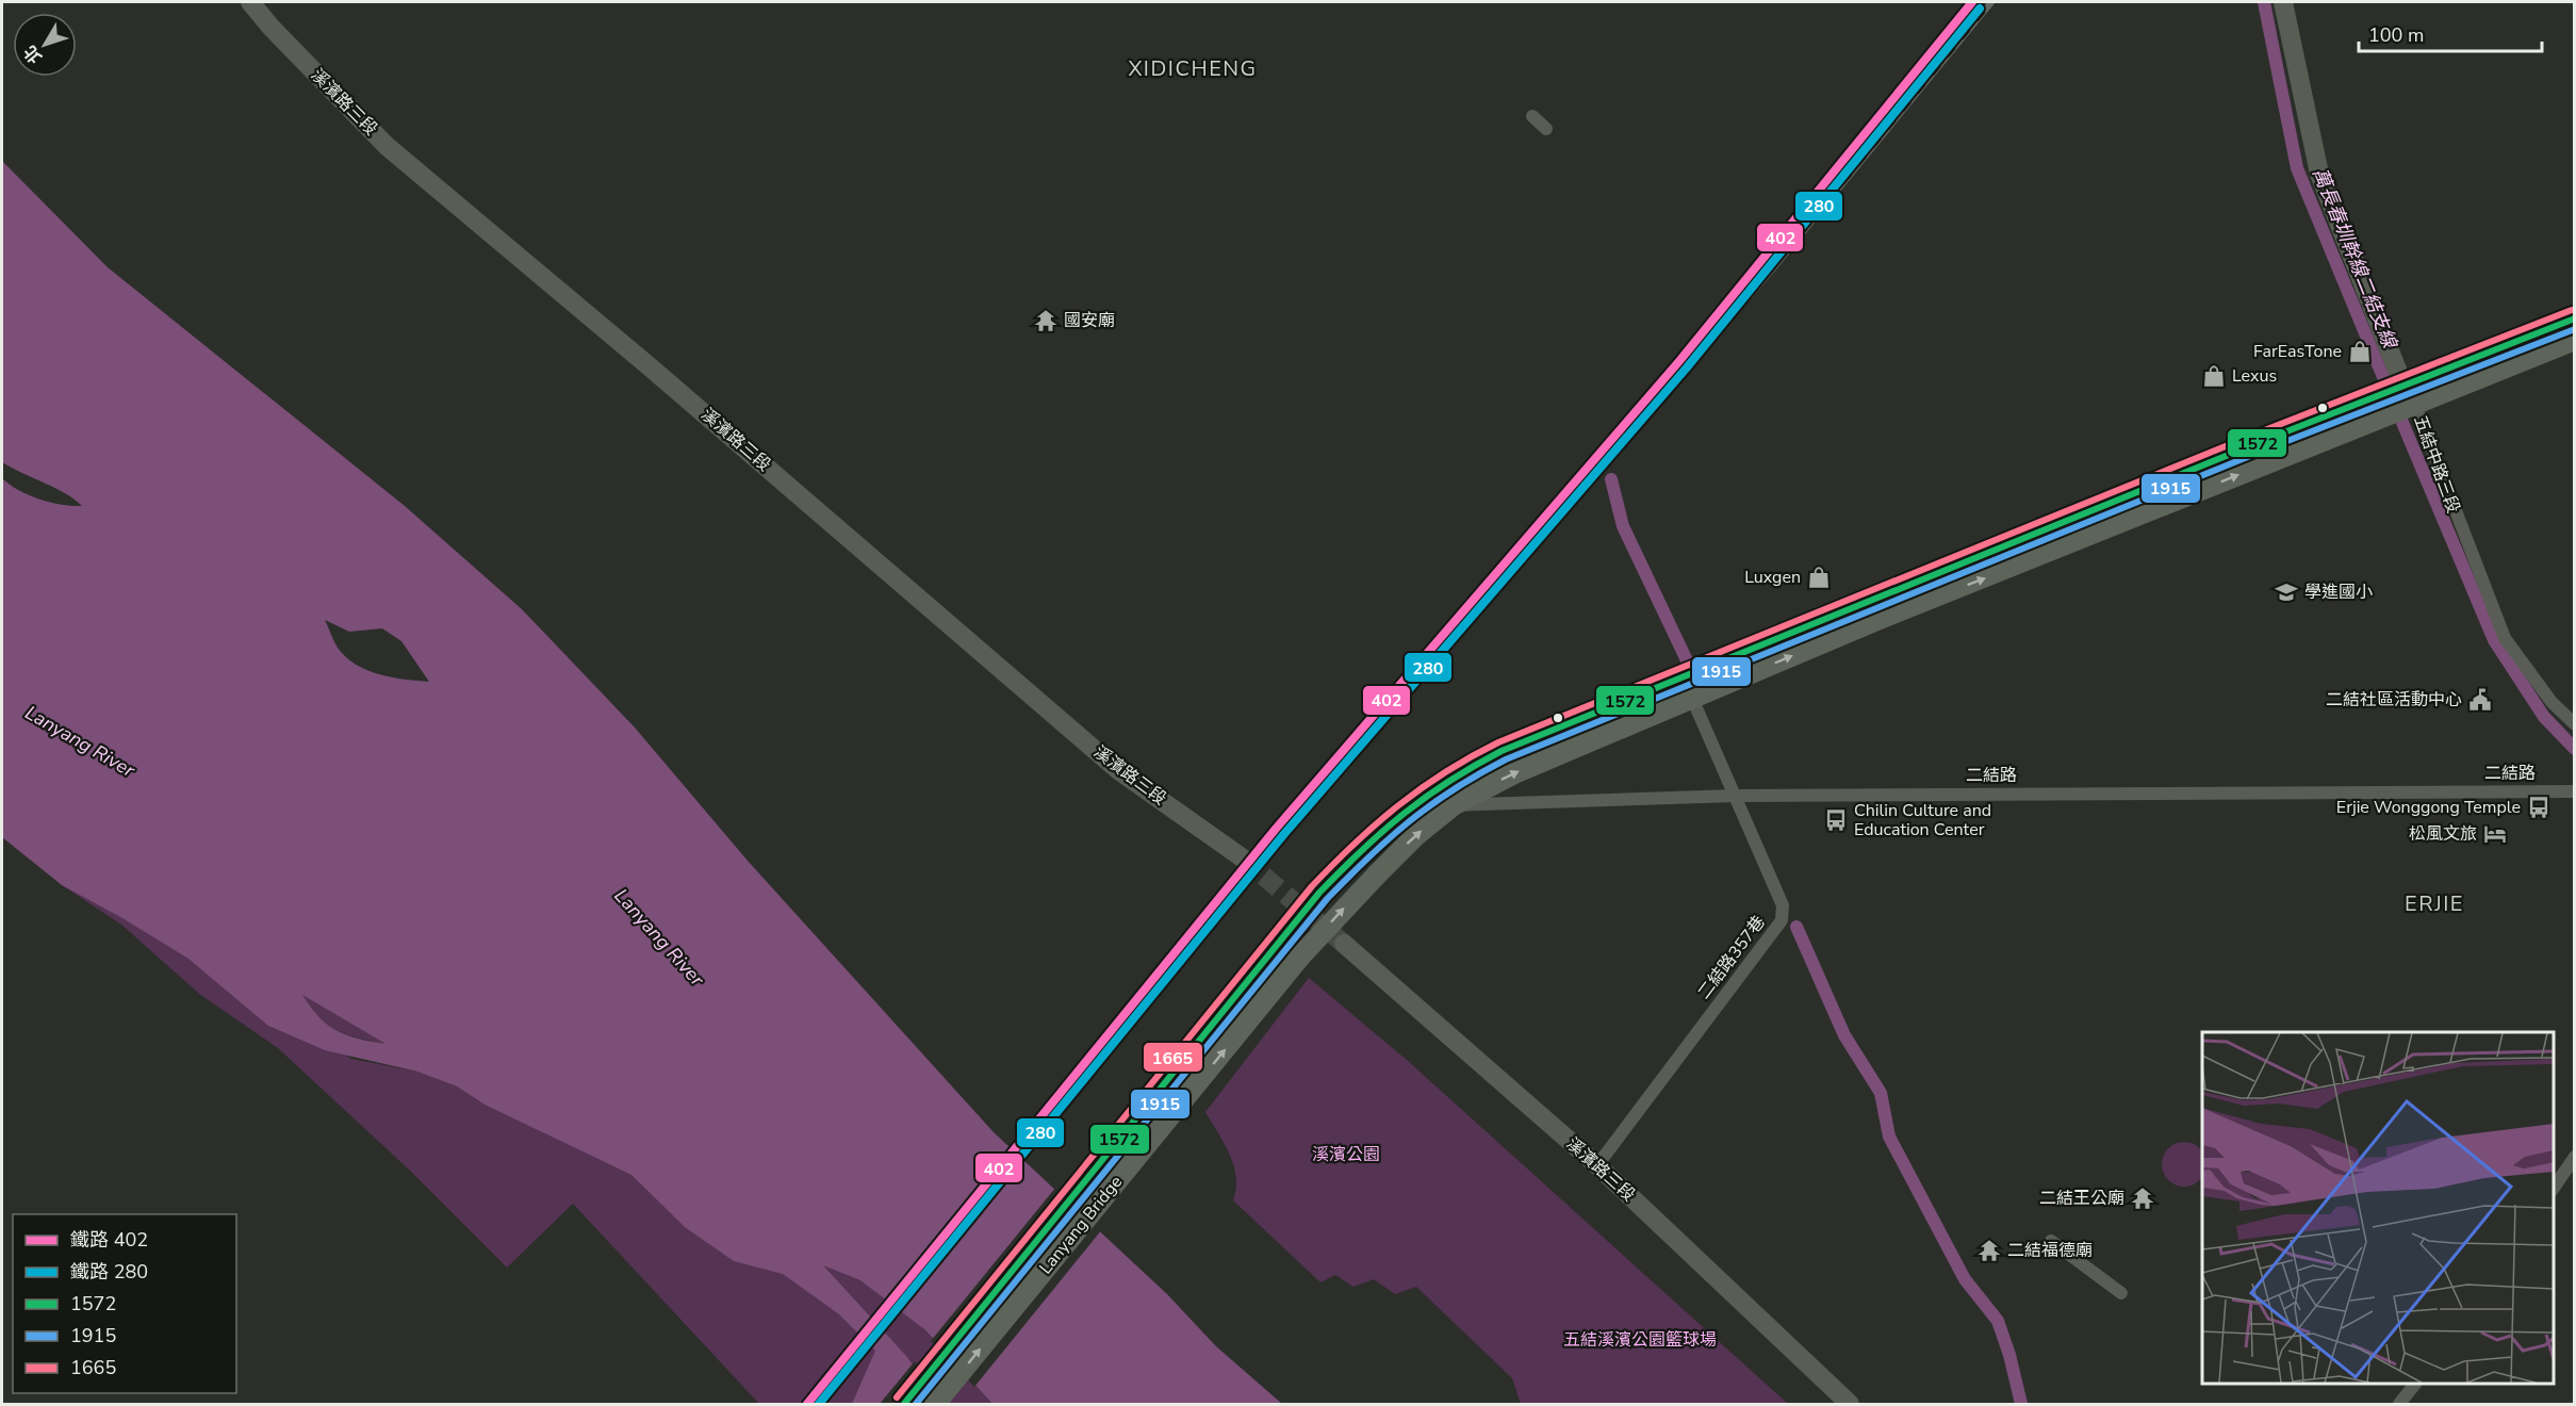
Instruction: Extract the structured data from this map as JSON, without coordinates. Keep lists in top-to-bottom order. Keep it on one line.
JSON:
{"streets":{"main road":["Lanyang Bridge"],"street":["溪濱路三段","五結中路三段","二結路","二結路357巷"]},"crossings":[["溪濱路三段","二結路357巷"],["五結中路三段","Lanyang Bridge"],["二結路","二結路357巷"],["二結路","Lanyang Bridge"],["二結路357巷","Lanyang Bridge"]],"districts":["XIDICHENG","ERJIE"],"water":["萬長春圳幹線二結支線","Lanyang River"],"parks":["溪濱公園","五結溪濱公園籃球場"],"places":{"temple":["國安廟","二結王公廟","二結福德廟"],"shop":["FarEasTone","Lexus","Luxgen"],"school or university":["學進國小"],"public building":["二結社區活動中心"],"bus stop":["Erjie Wonggong Temple","Chilin Culture and Education Center"],"hotel":["松風文旅"]},"lines":["rail line 402","rail line 280","transit line 1665","transit line 1572","transit line 1915"],"legend":["鐵路 402","鐵路 280","1572","1915","1665"],"scale_bar":"100 m","north":"bottom left"}
